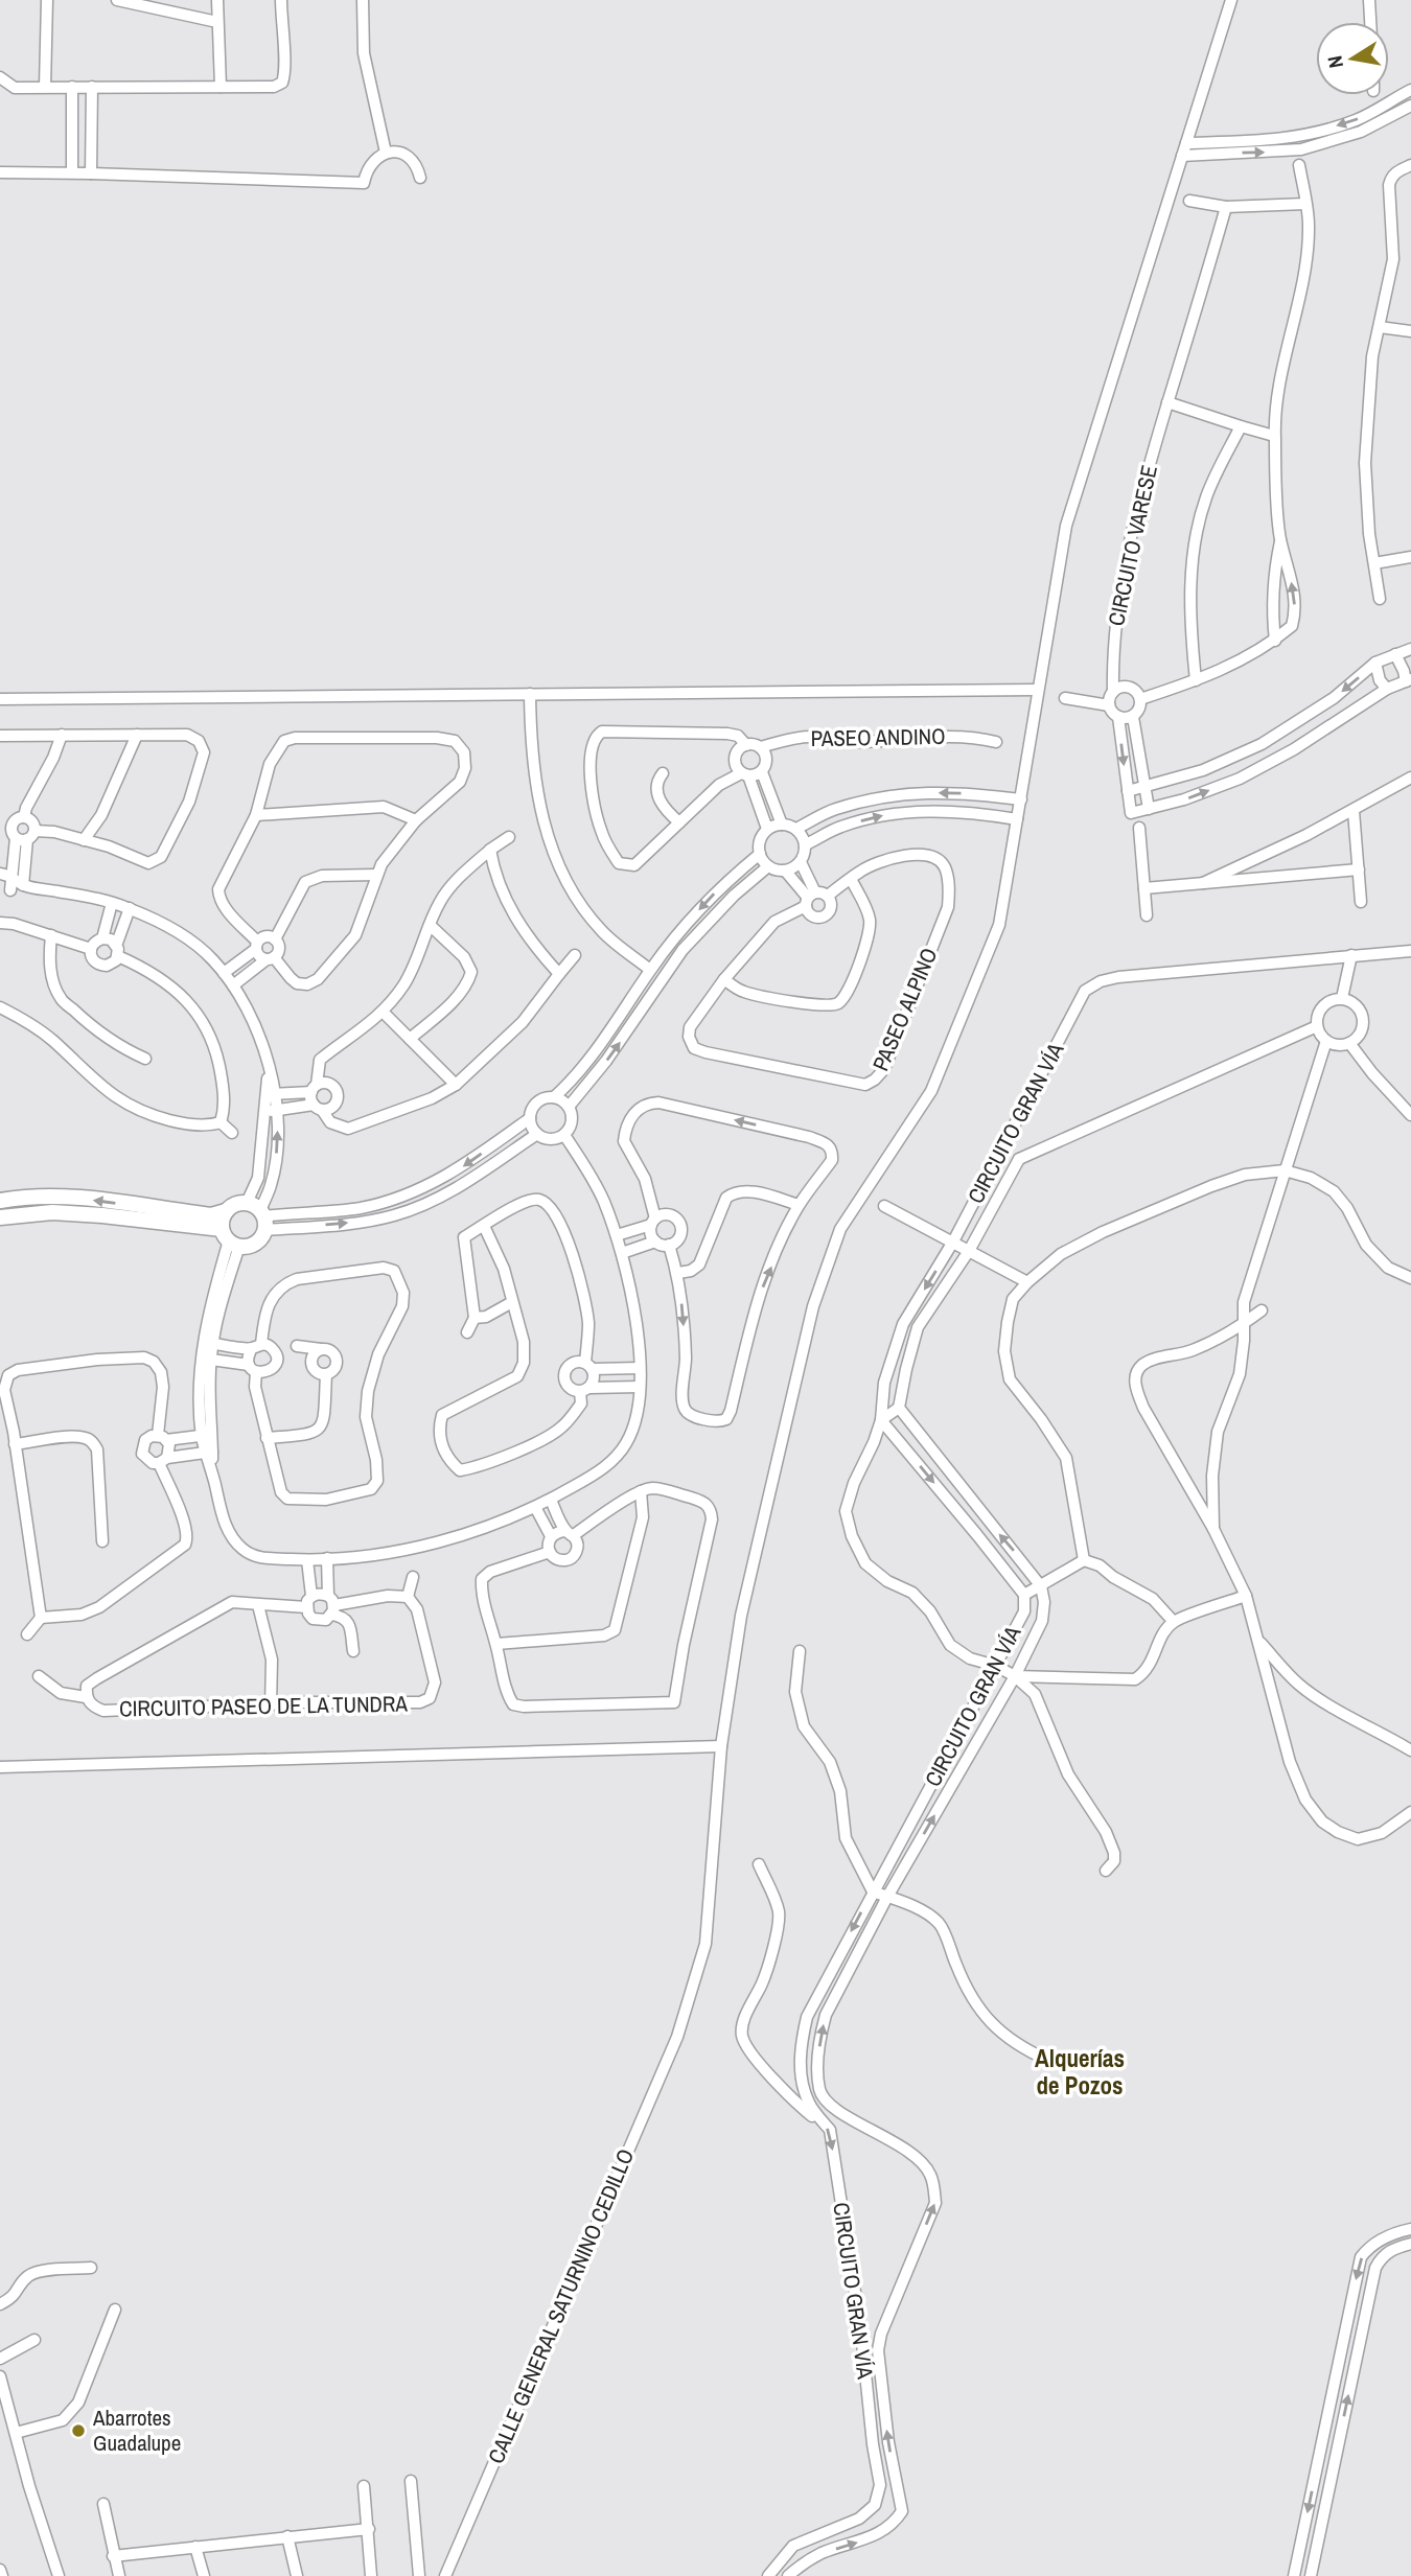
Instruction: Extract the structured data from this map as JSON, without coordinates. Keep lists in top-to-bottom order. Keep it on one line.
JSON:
{"streets":{"street":["CIRCUITO VARESE","PASEO ANDINO","PASEO ALPINO","CIRCUITO GRAN VÍA","CIRCUITO PASEO DE LA TUNDRA","CALLE GENERAL SATURNINO CEDILLO"]},"districts":["Alquerías de Pozos"],"places":["Abarrotes Guadalupe"],"north":"left"}
